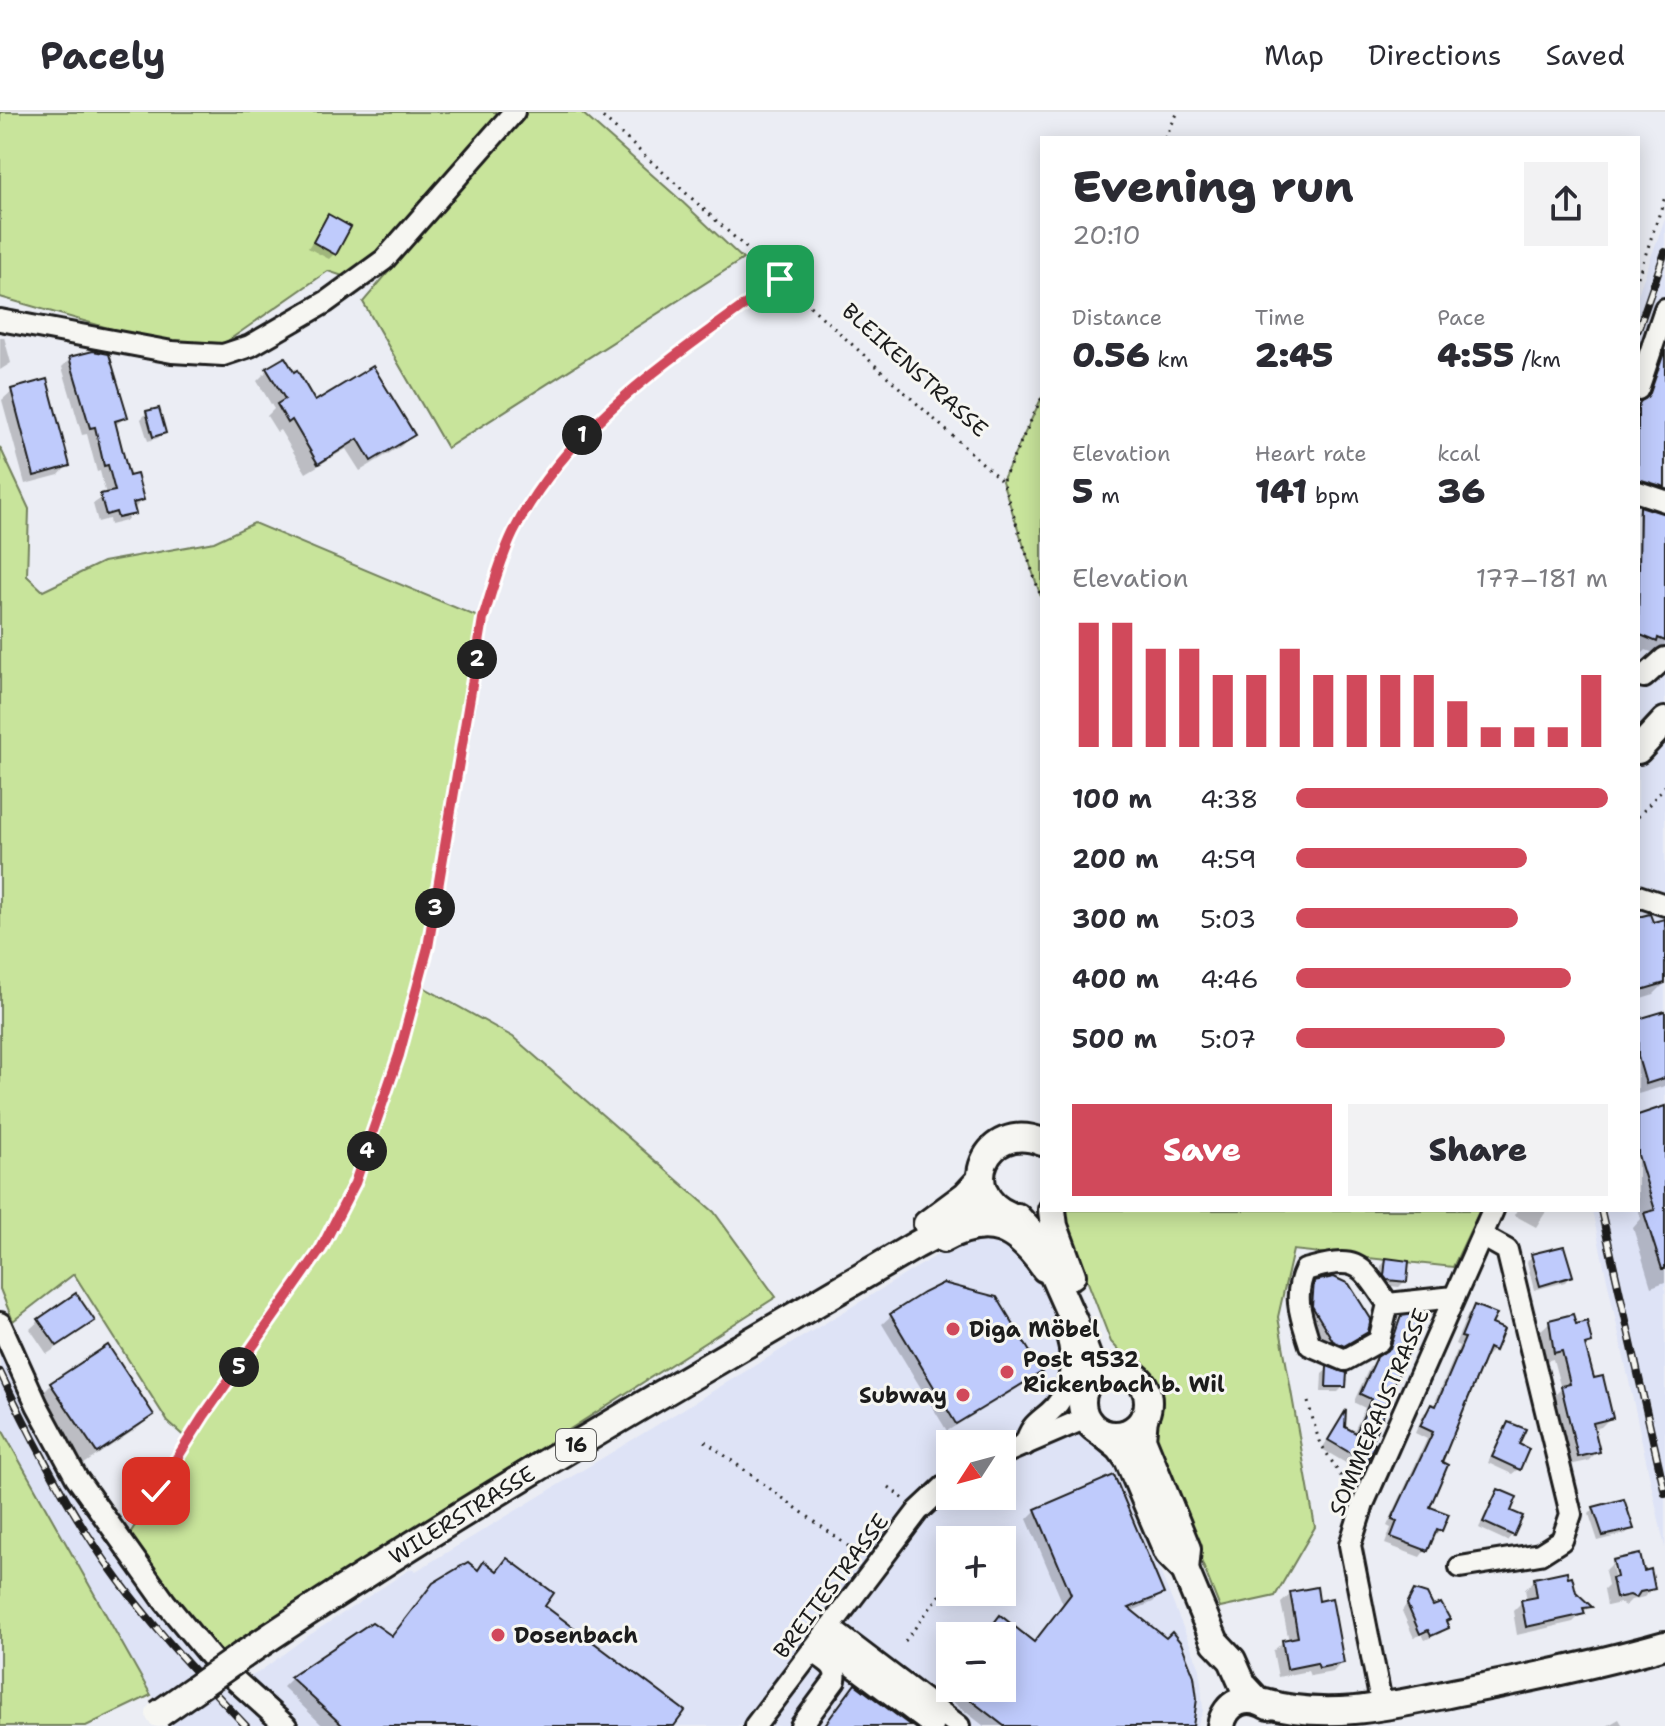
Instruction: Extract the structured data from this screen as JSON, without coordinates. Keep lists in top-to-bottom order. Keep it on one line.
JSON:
{"streets":{"main road":["16","WILERSTRASSE"],"street":["SOMMERAUSTRASSE","BREITESTRASSE"],"path":["BLEIKENSTRASSE"]},"places":["Diga Möbel","Post 9532 Rickenbach b. Wil","Subway","Dosenbach"],"north":"bottom left","page":{"header":"Pacely","nav":["Map","Directions","Saved"],"heading":["Evening run","20:10"],"stats":[["Distance","0.56 km"],["Time","2:45"],["Pace","4:55 /km"],["Elevation","5 m"],["Heart rate","141 bpm"],["kcal","36"]],"pins":["1","2","3","4","5"],"chart":["Elevation","177–181 m"],"list":[{"name":"100 m","note":"4:38"},{"name":"200 m","note":"4:59"},{"name":"300 m","note":"5:03"},{"name":"400 m","note":"4:46"},{"name":"500 m","note":"5:07"}],"buttons":["Save","Share"],"map_buttons":["+","−"]}}
